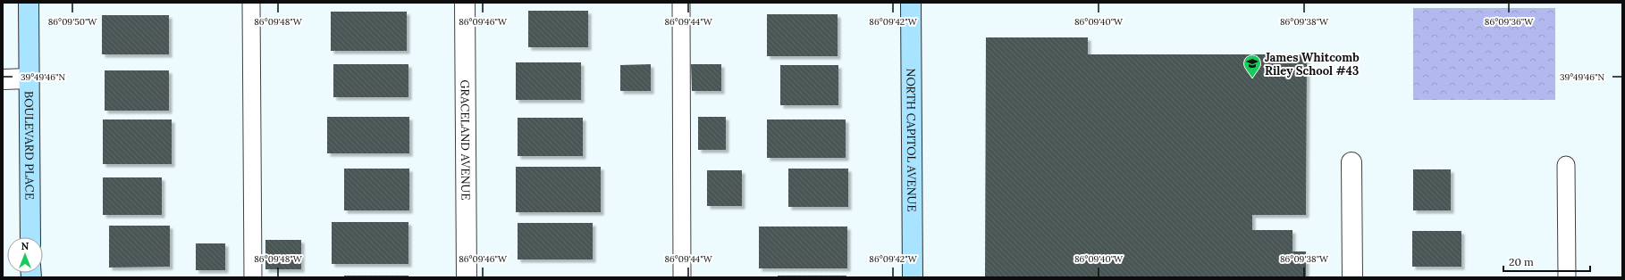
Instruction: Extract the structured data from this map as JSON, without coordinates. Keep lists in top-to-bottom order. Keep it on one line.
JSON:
{"streets":{"main road":["NORTH CAPITOL AVENUE","BOULEVARD PLACE"],"street":["GRACELAND AVENUE"]},"places":{"school or university":["James Whitcomb Riley School #43"]},"scale_bar":"20 m","north":"top","coordinates":["86°09'50\"W","86°09'48\"W","86°09'46\"W","86°09'44\"W","86°09'42\"W","86°09'40\"W","86°09'38\"W","86°09'36\"W","39°49'46\"N"]}
